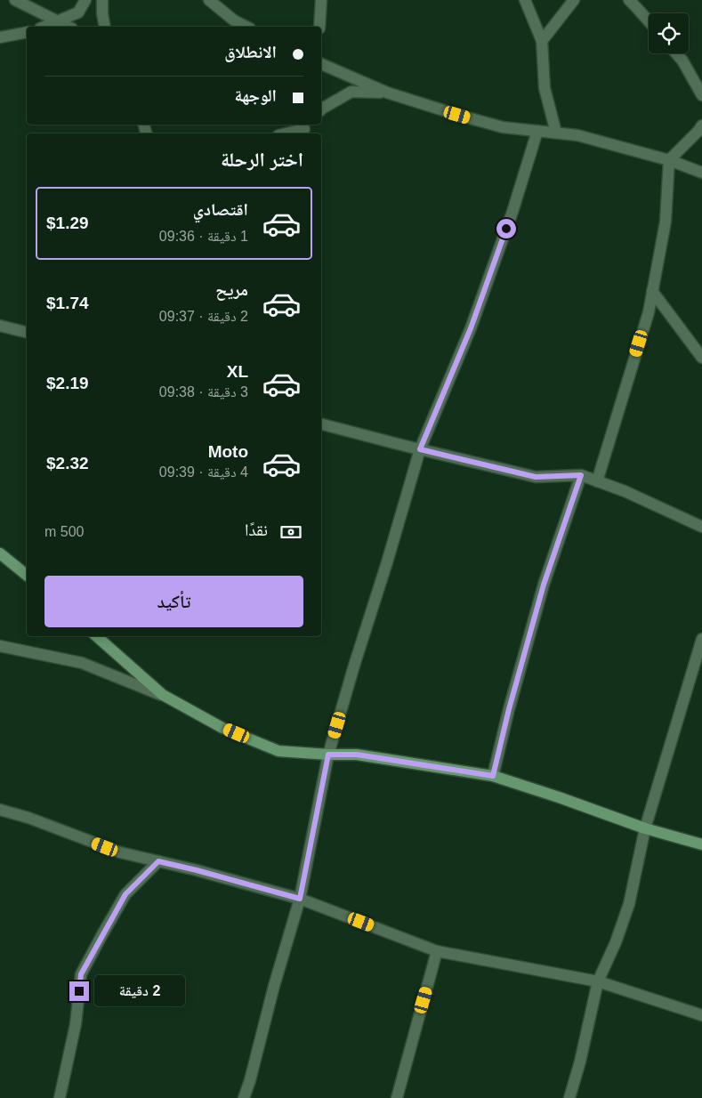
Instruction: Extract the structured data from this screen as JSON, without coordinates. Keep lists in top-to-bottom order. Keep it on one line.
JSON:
{"page":{"banner":["الانطلاق","الوجهة"],"heading":"اختر الرحلة","list":[{"name":"اقتصادي","note":"1 دقيقة · 09:36","value":"$1.29"},{"name":"مريح","note":"2 دقيقة · 09:37","value":"$1.74"},{"name":"XL","note":"3 دقيقة · 09:38","value":"$2.19"},{"name":"Moto","note":"4 دقيقة · 09:39","value":"$2.32"}],"pay":["نقدًا","500 m"],"buttons":"تأكيد","bubble":"2 دقيقة"}}
